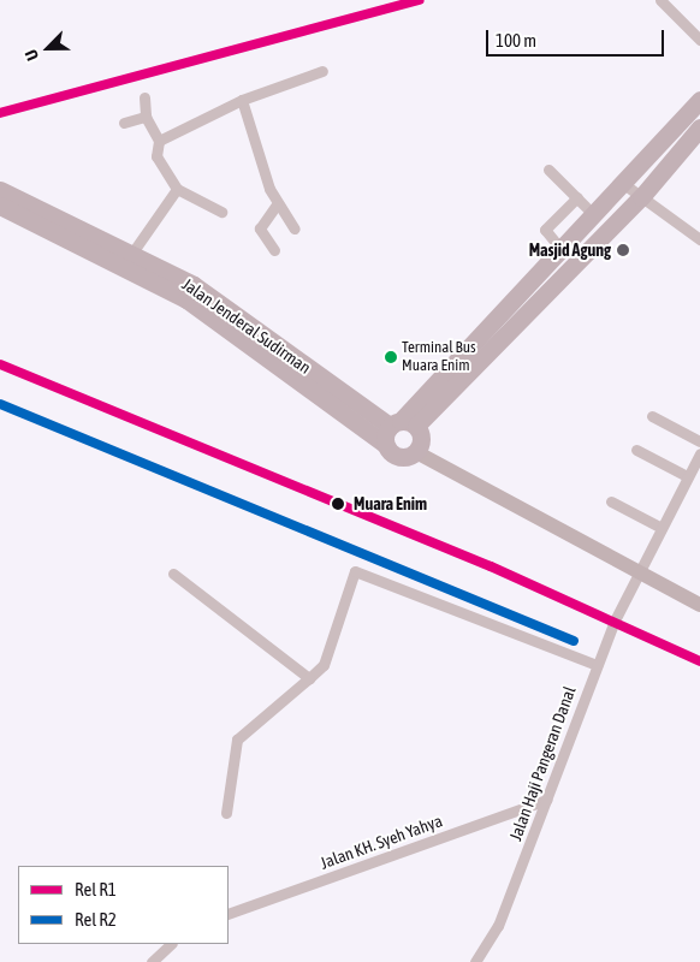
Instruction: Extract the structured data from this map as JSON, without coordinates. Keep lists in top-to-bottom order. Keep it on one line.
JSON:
{"streets":{"highway":["Jalan Jenderal Sudirman"],"street":["Jalan Haji Pangeran Danal","Jalan KH. Syeh Yahya"]},"crossings":[["Jalan Haji Pangeran Danal","Jalan KH. Syeh Yahya"]],"places":["Masjid Agung","Terminal Bus Muara Enim","Muara Enim"],"lines":["rail line R1","rail line R2"],"legend":["Rel R1","Rel R2"],"scale_bar":"100 m","north":"bottom left"}
